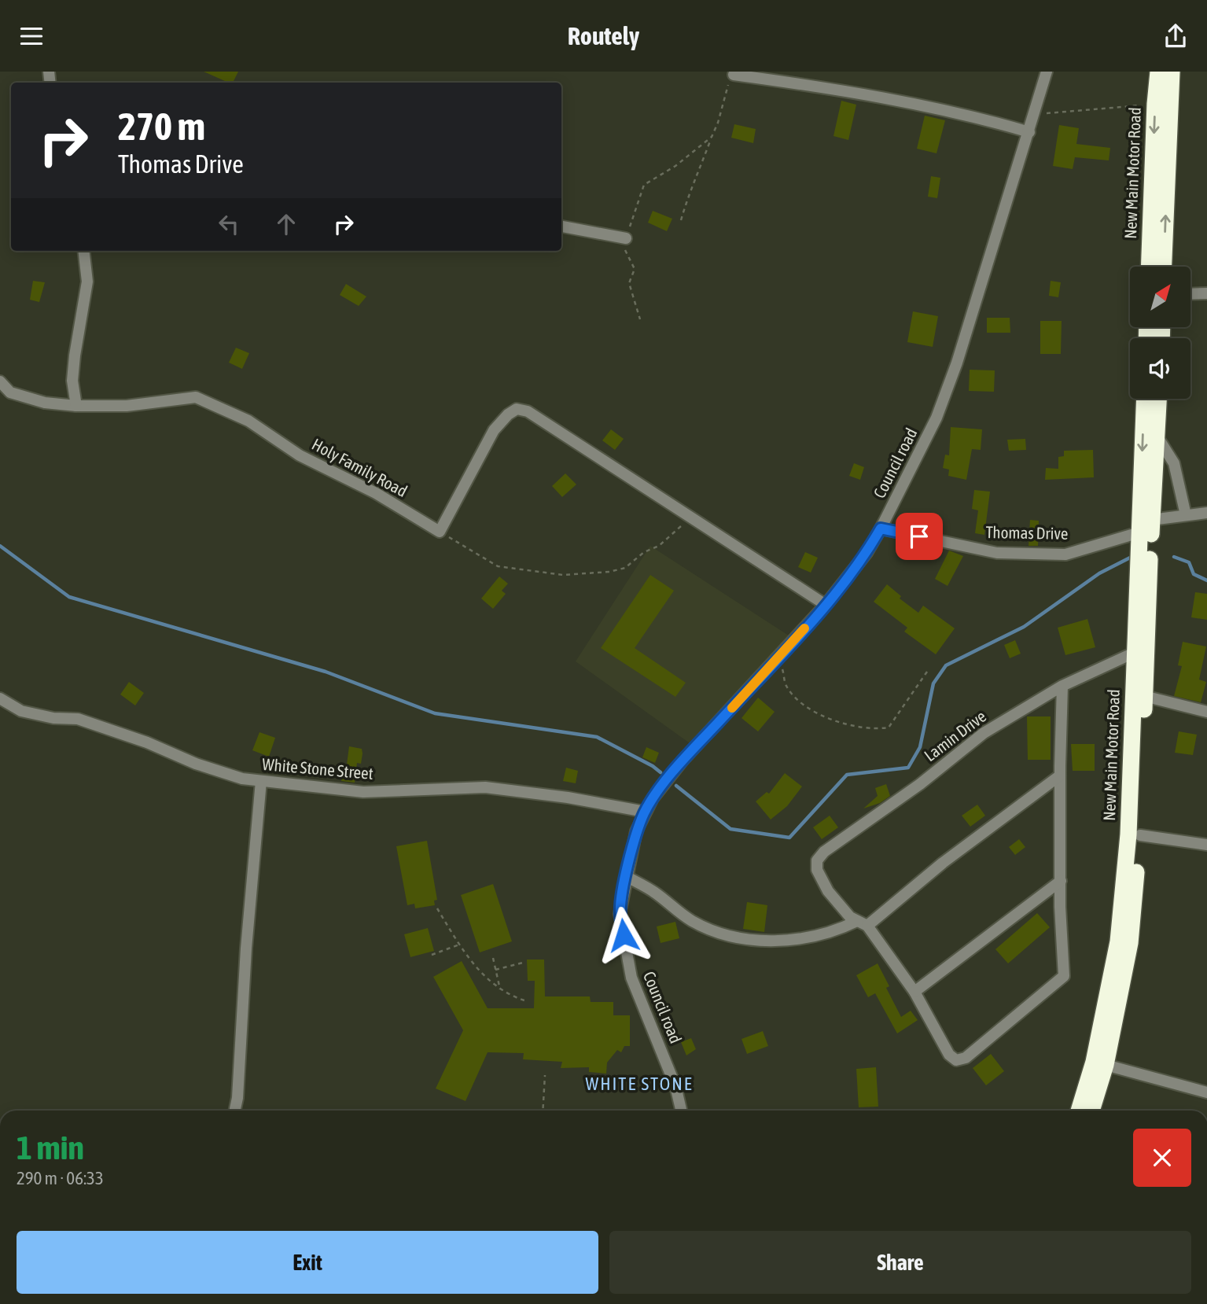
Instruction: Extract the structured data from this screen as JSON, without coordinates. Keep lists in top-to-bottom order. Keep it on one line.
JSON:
{"streets":{"highway":["New Main Motor Road"],"street":["Council road","Holy Family Road","Thomas Drive","Lamin Drive","White Stone Street"]},"crossings":[["New Main Motor Road","Thomas Drive"],["New Main Motor Road","Lamin Drive"],["Council road","Thomas Drive"],["Council road","White Stone Street"]],"districts":["WHITE STONE"],"north":"top right","page":{"header":"Routely","turn":["270 m","Thomas Drive"],"heading":["1 min","290 m · 06:33"],"buttons":["Exit","Share"]}}
